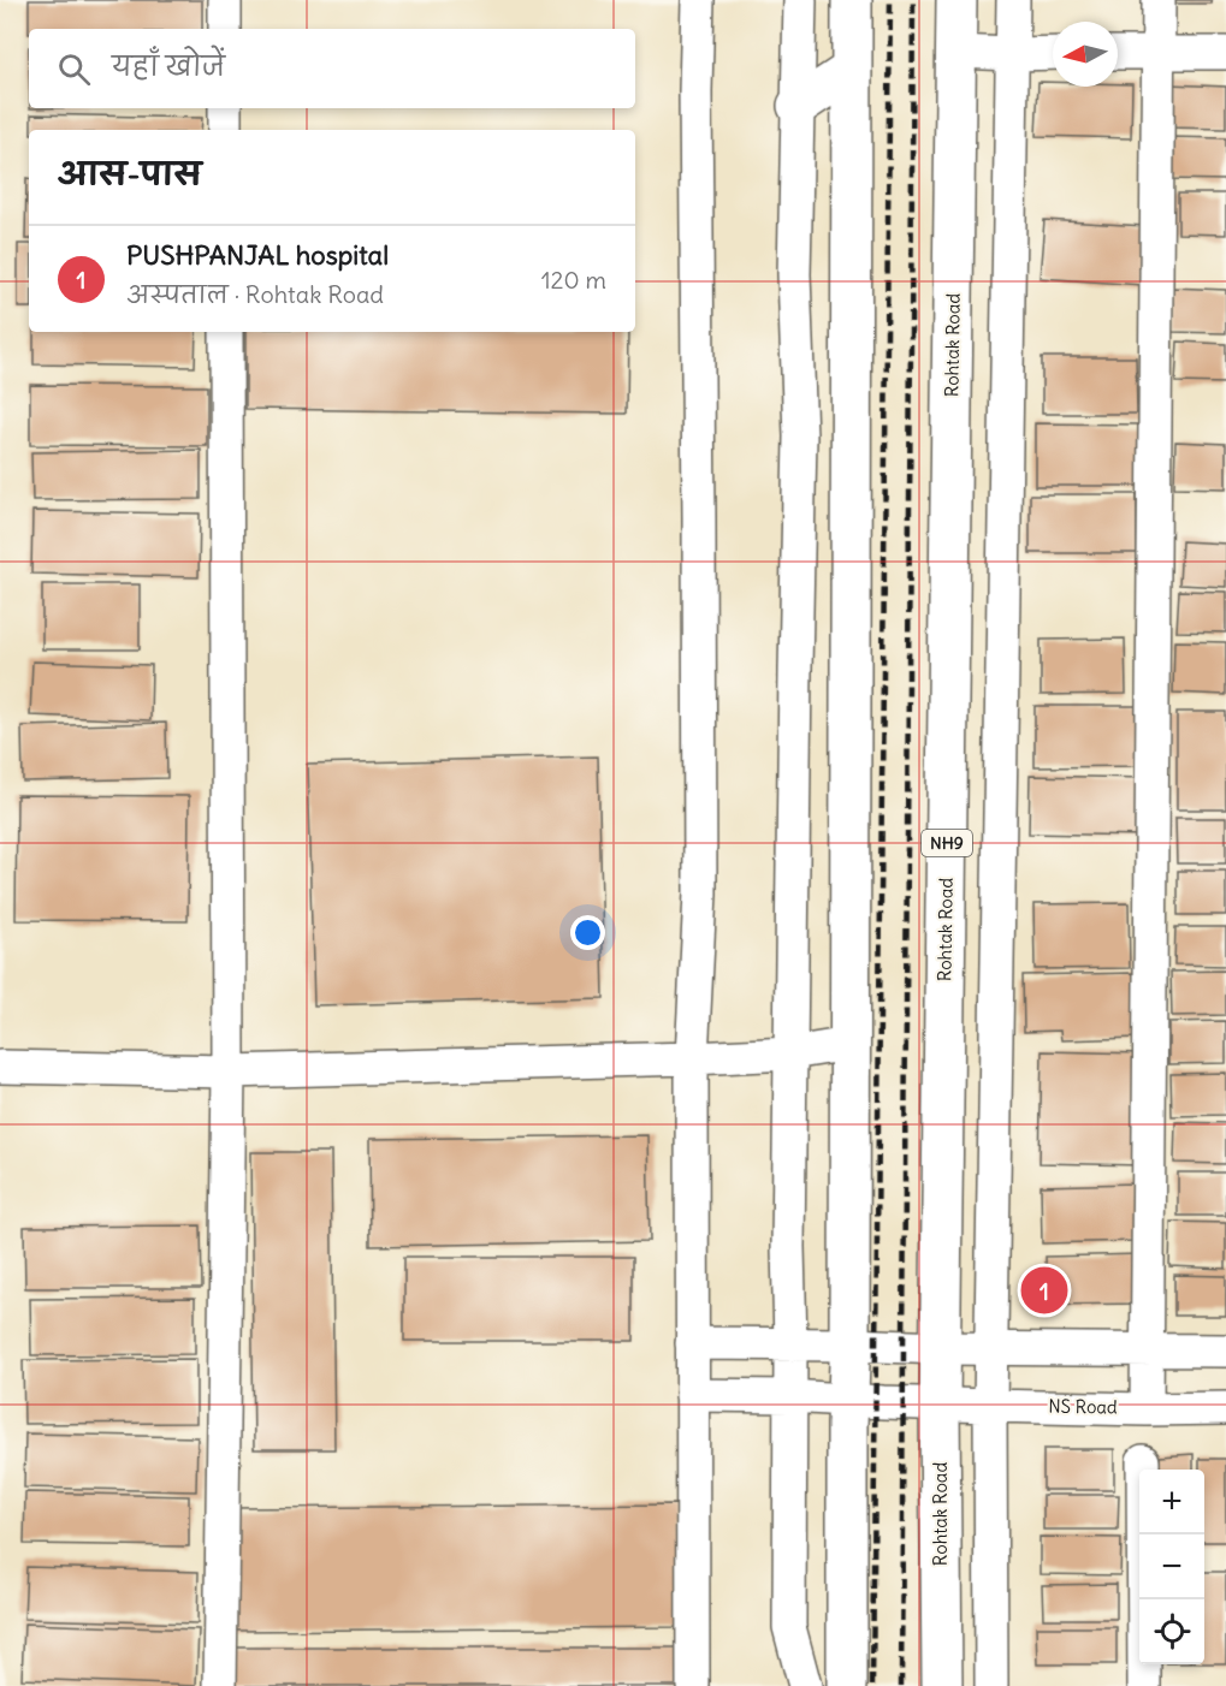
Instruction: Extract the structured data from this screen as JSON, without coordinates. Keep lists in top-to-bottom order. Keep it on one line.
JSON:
{"streets":{"highway":["Rohtak Road","NH9"],"street":["NS Road"]},"crossings":[["Rohtak Road","NS Road"]],"north":"left","page":{"search":"यहाँ खोजें","heading":"आस-पास","list":[{"mark":"1","name":"PUSHPANJAL hospital","note":"अस्पताल · Rohtak Road","value":"120 m"}],"pins":"1","map_buttons":["+","−"]}}
